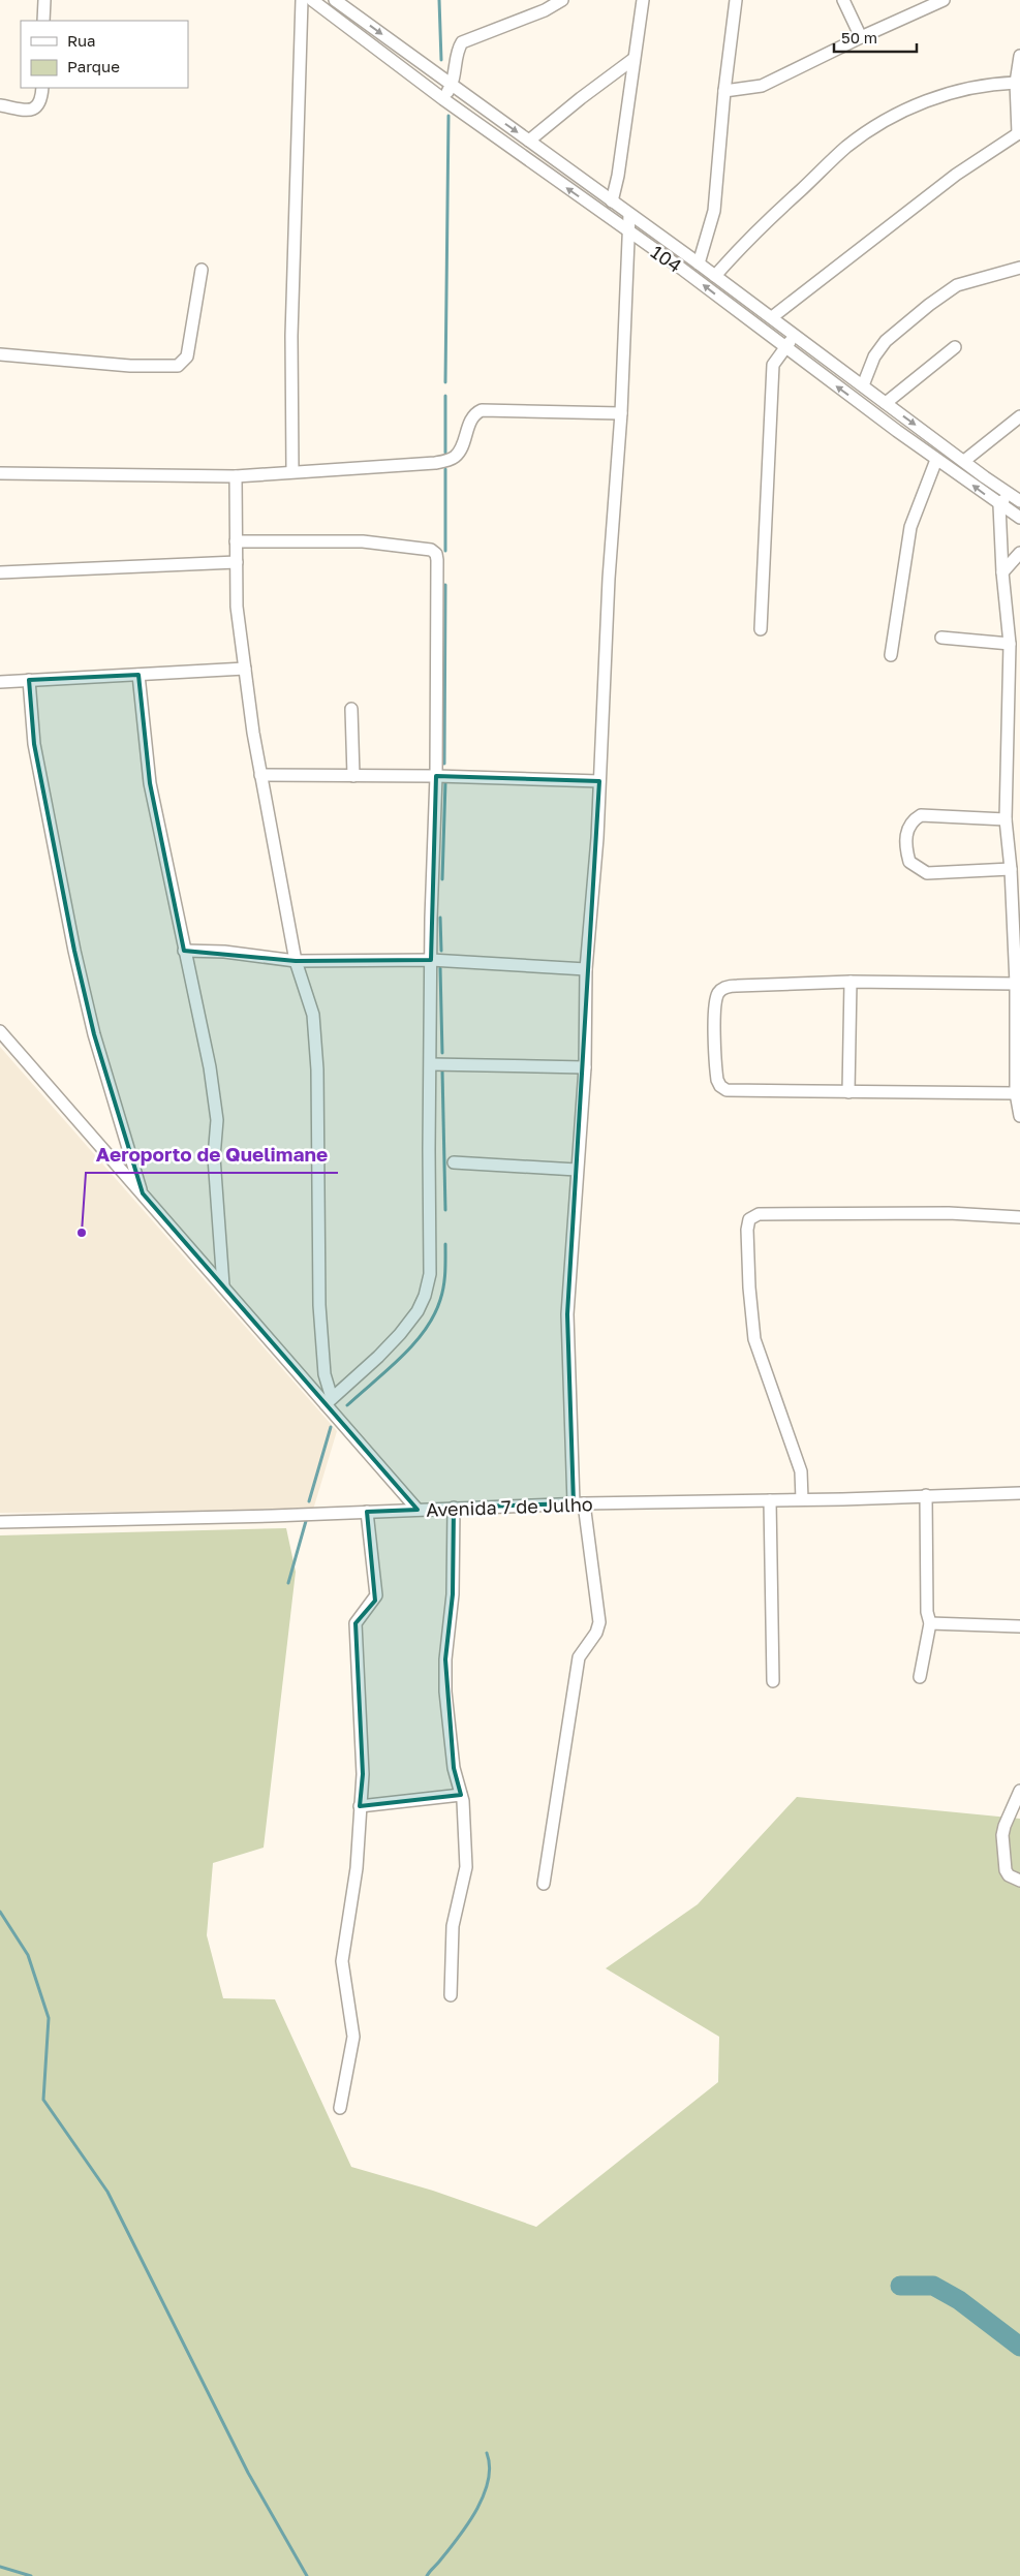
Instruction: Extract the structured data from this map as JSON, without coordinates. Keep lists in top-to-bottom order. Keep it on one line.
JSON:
{"streets":{"street":["104","Avenida 7 de Julho"]},"places":["Aeroporto de Quelimane"],"legend":["Rua","Parque"],"scale_bar":"50 m"}
